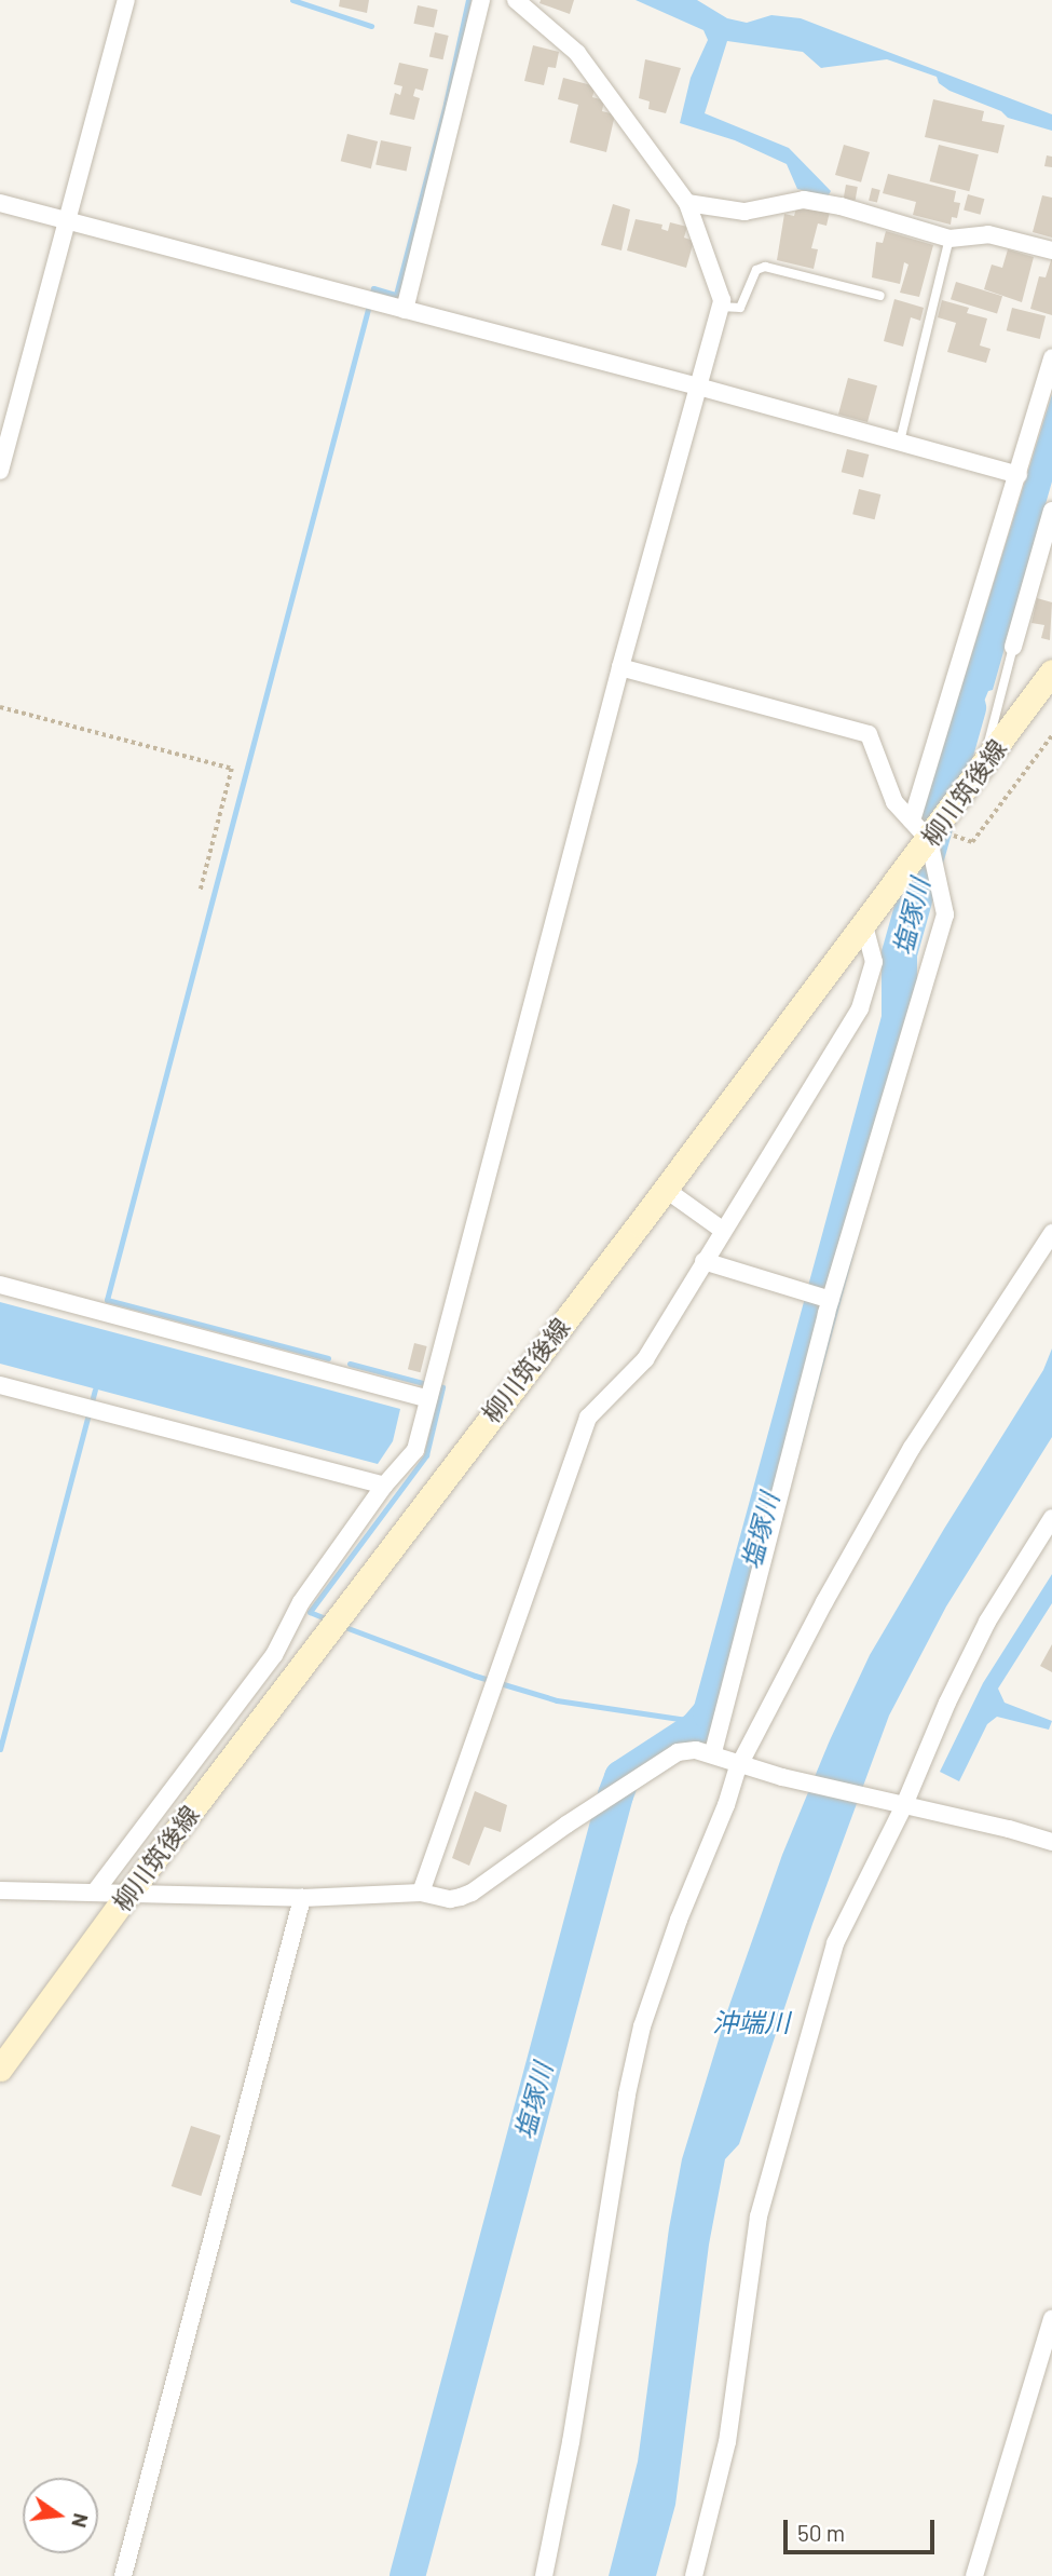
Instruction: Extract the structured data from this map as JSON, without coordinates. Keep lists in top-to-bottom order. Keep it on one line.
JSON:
{"streets":{"main road":["柳川筑後線"]},"water":["塩塚川","沖端川"],"scale_bar":"50 m","north":"right"}
